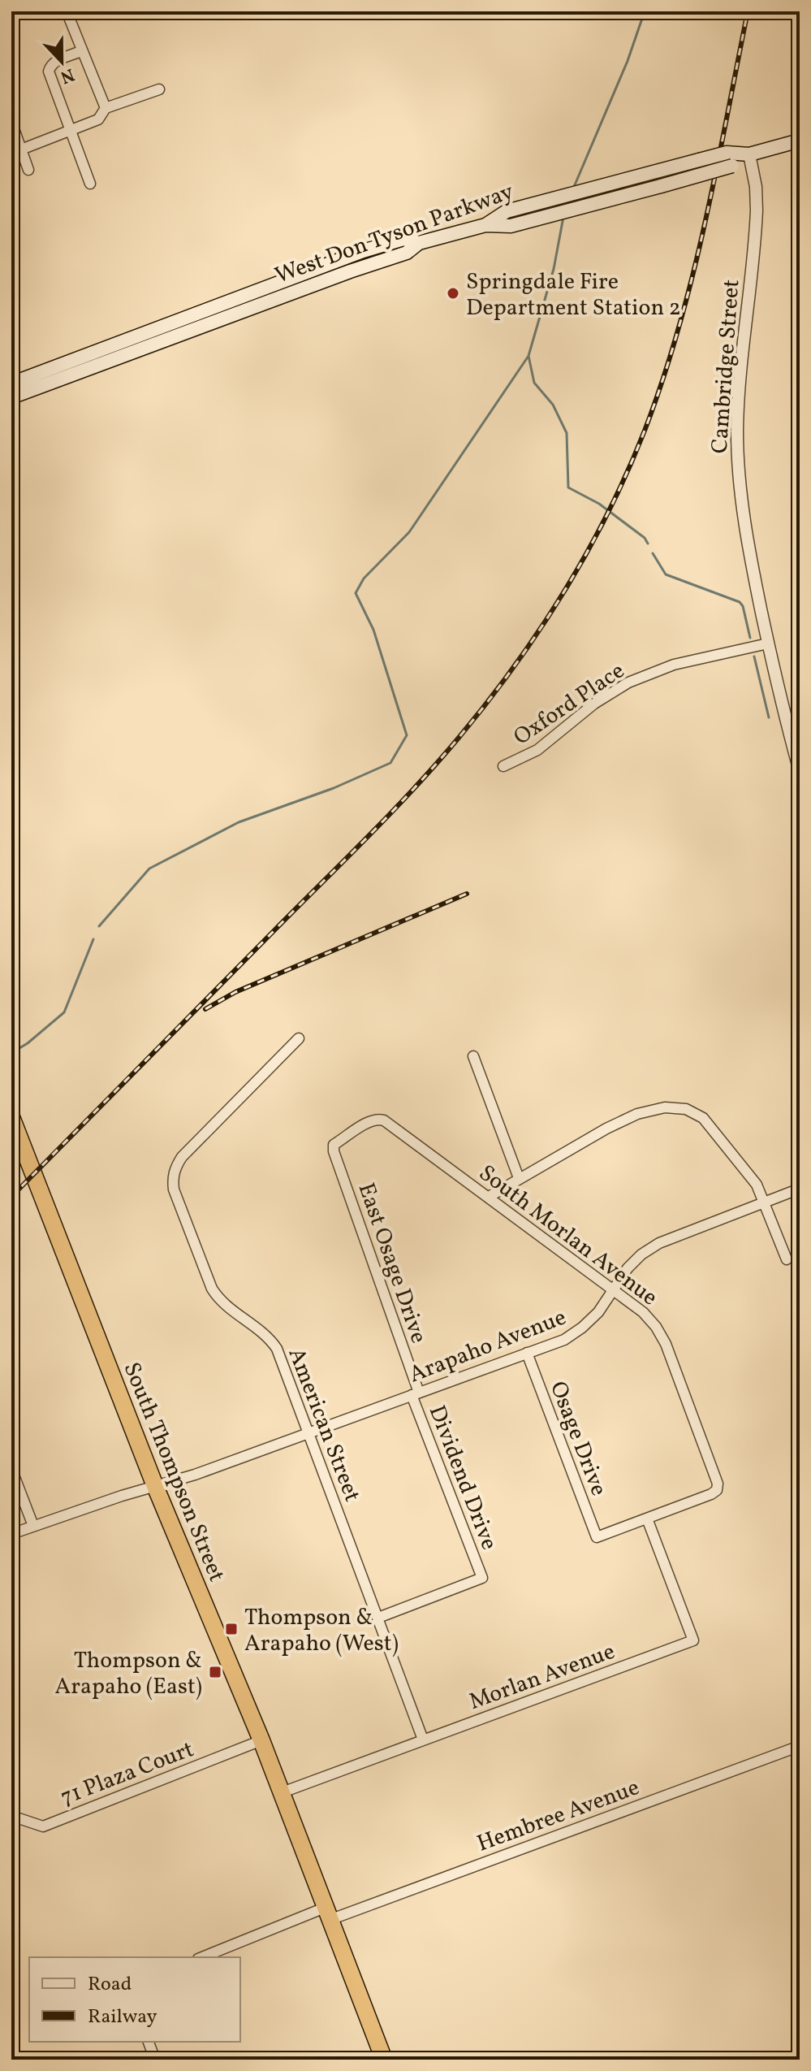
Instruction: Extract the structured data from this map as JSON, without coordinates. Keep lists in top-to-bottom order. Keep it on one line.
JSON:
{"streets":{"highway":["South Thompson Street"],"main road":["West Don Tyson Parkway"],"street":["Cambridge Street","Oxford Place","South Morlan Avenue","East Osage Drive","Arapaho Avenue","American Street","Osage Drive","Dividend Drive","Morlan Avenue","71 Plaza Court","Hembree Avenue"]},"crossings":[["West Don Tyson Parkway","Cambridge Street"],["Cambridge Street","Oxford Place"],["South Morlan Avenue","East Osage Drive"],["South Morlan Avenue","Arapaho Avenue"],["South Morlan Avenue","Osage Drive"],["South Morlan Avenue","Morlan Avenue"],["East Osage Drive","Arapaho Avenue"],["East Osage Drive","Dividend Drive"],["Arapaho Avenue","American Street"],["Arapaho Avenue","Osage Drive"],["Arapaho Avenue","South Thompson Street"],["Arapaho Avenue","Dividend Drive"],["American Street","Dividend Drive"],["American Street","Morlan Avenue"],["Osage Drive","Morlan Avenue"],["South Thompson Street","Morlan Avenue"],["South Thompson Street","71 Plaza Court"],["South Thompson Street","Hembree Avenue"]],"places":{"other":["Springdale Fire Department Station 2"],"transit":["Thompson & Arapaho (West)","Thompson & Arapaho (East)"]},"legend":["Road","Railway"],"north":"bottom"}
